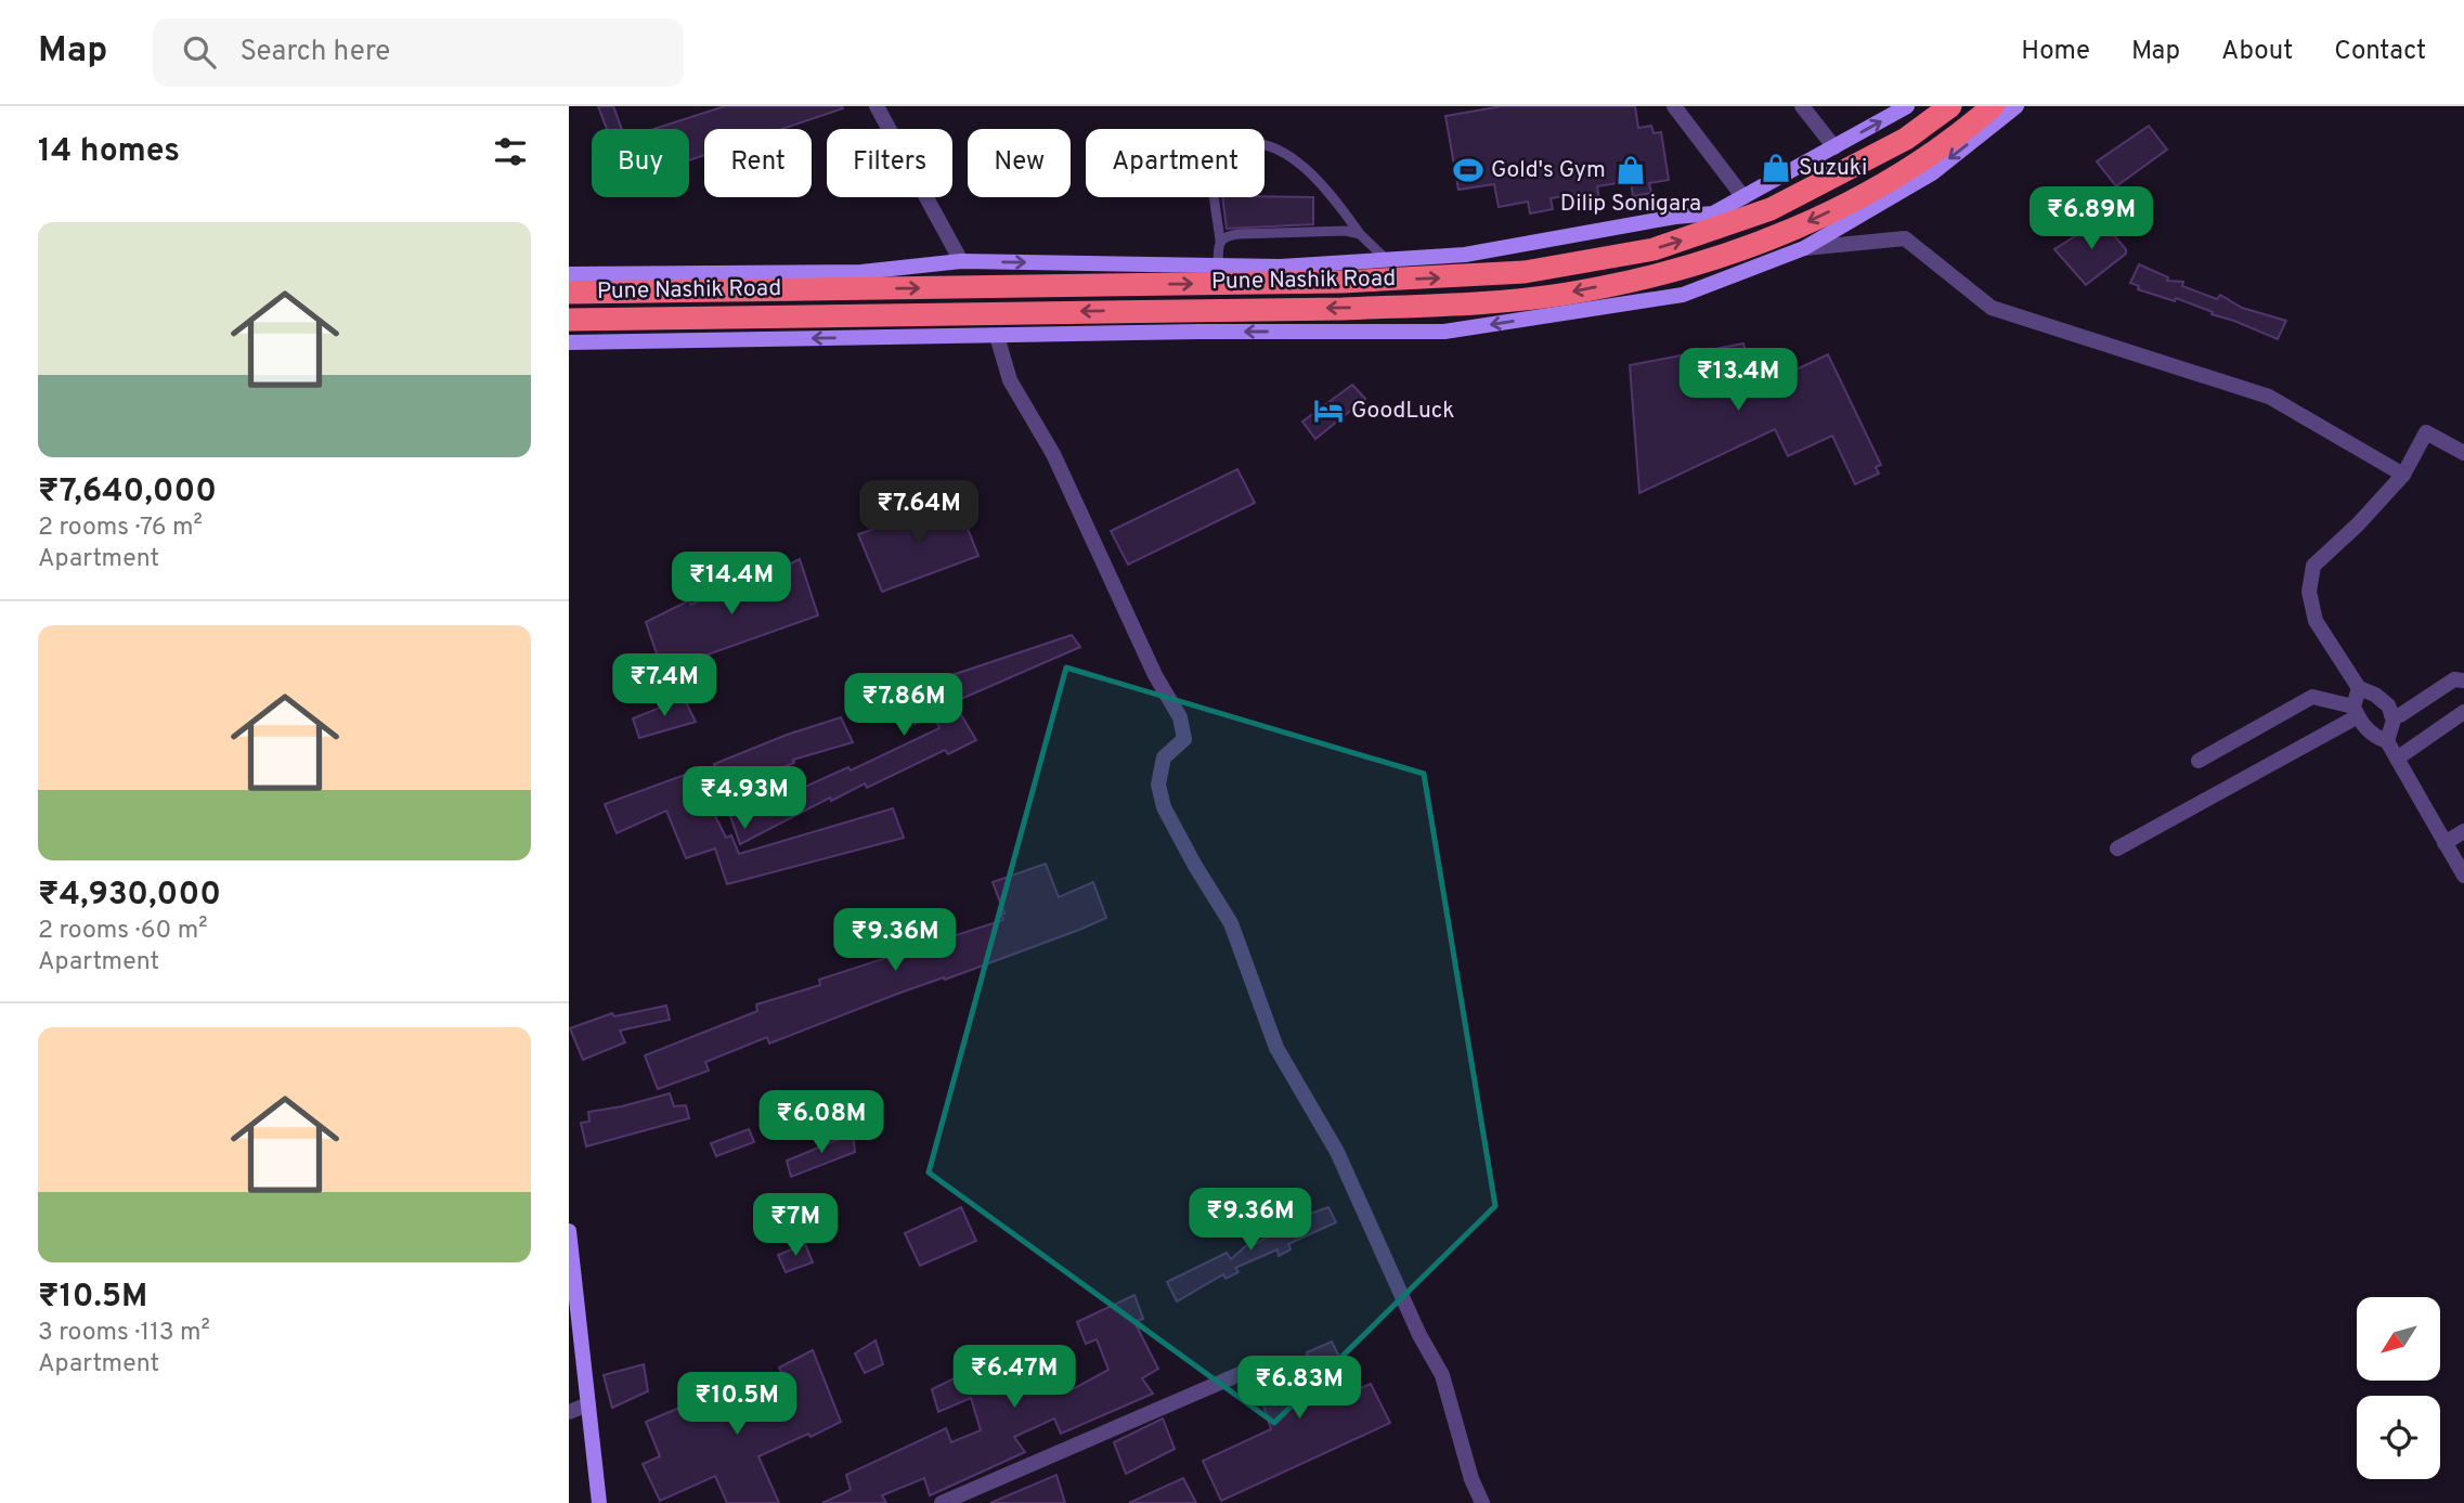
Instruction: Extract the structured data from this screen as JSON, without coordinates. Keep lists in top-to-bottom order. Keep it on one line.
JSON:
{"streets":{"highway":["Pune Nashik Road"]},"places":{"shop":["Suzuki","Dilip Sonigara"],"sports":["Gold's Gym"],"hotel":["GoodLuck"]},"north":"bottom left","page":{"header":"Map","search":"Search here","nav":["Home","Map","About","Contact"],"heading":"14 homes","chip":["Buy","Rent","Filters","New","Apartment"],"price":["₹6.89M","₹13.4M","₹7.64M","₹14.4M","₹7.4M","₹7.86M","₹4.93M","₹9.36M","₹6.08M","₹9.36M","₹7M","₹6.47M","₹6.83M","₹10.5M"],"list":[{"name":"₹7,640,000","note":"2 rooms · 76 m² · Apartment"},{"name":"₹4,930,000","note":"2 rooms · 60 m² · Apartment"},{"name":"₹10.5M","note":"3 rooms · 113 m² · Apartment"}]}}
